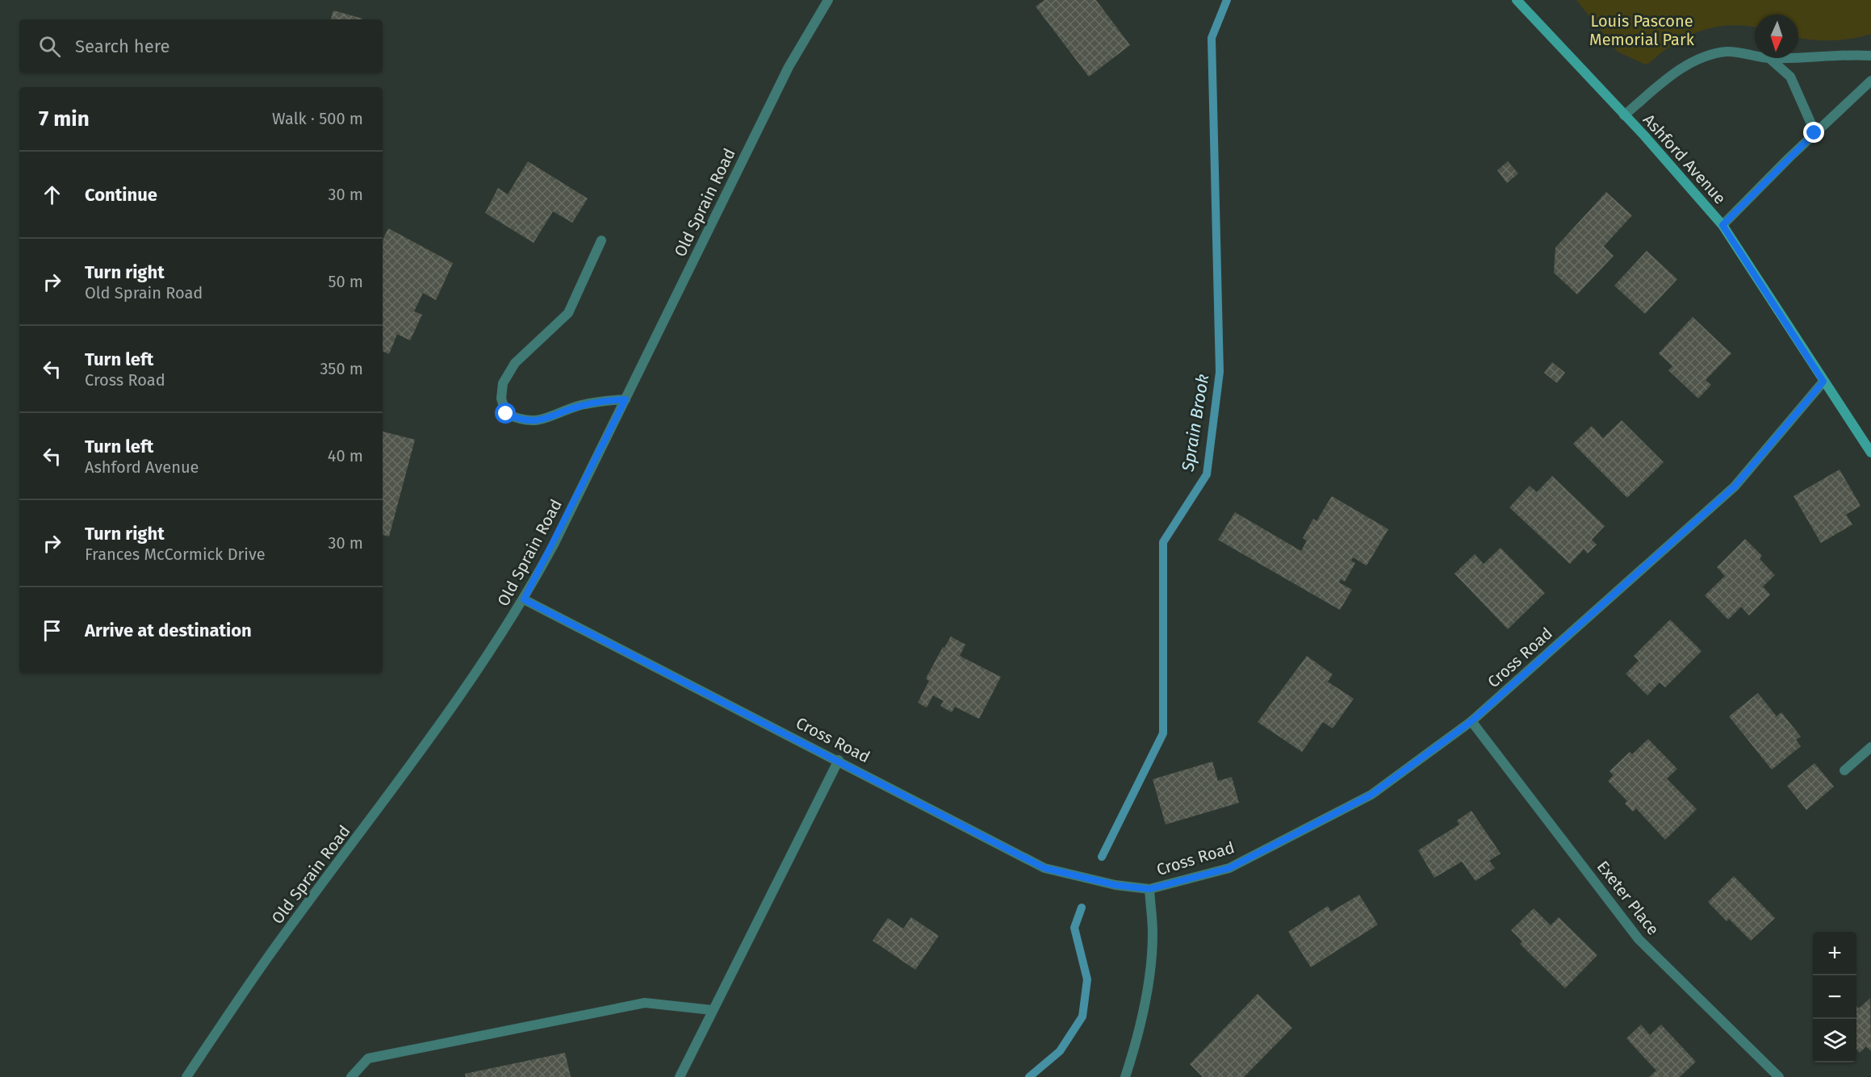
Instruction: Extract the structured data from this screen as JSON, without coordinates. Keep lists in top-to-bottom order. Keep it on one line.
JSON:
{"streets":{"main road":["Ashford Avenue"],"street":["Old Sprain Road","Cross Road","Exeter Place"]},"crossings":[["Ashford Avenue","Cross Road"],["Old Sprain Road","Cross Road"],["Cross Road","Exeter Place"]],"water":["Sprain Brook"],"parks":["Louis Pascone Memorial Park"],"north":"bottom","page":{"search":"Search here","heading":["7 min","Walk · 500 m"],"list":[["Continue","30 m"],["Turn right","Old Sprain Road","50 m"],["Turn left","Cross Road","350 m"],["Turn left","Ashford Avenue","40 m"],["Turn right","Frances McCormick Drive","30 m"],"Arrive at destination"],"map_buttons":["+","−"]}}
